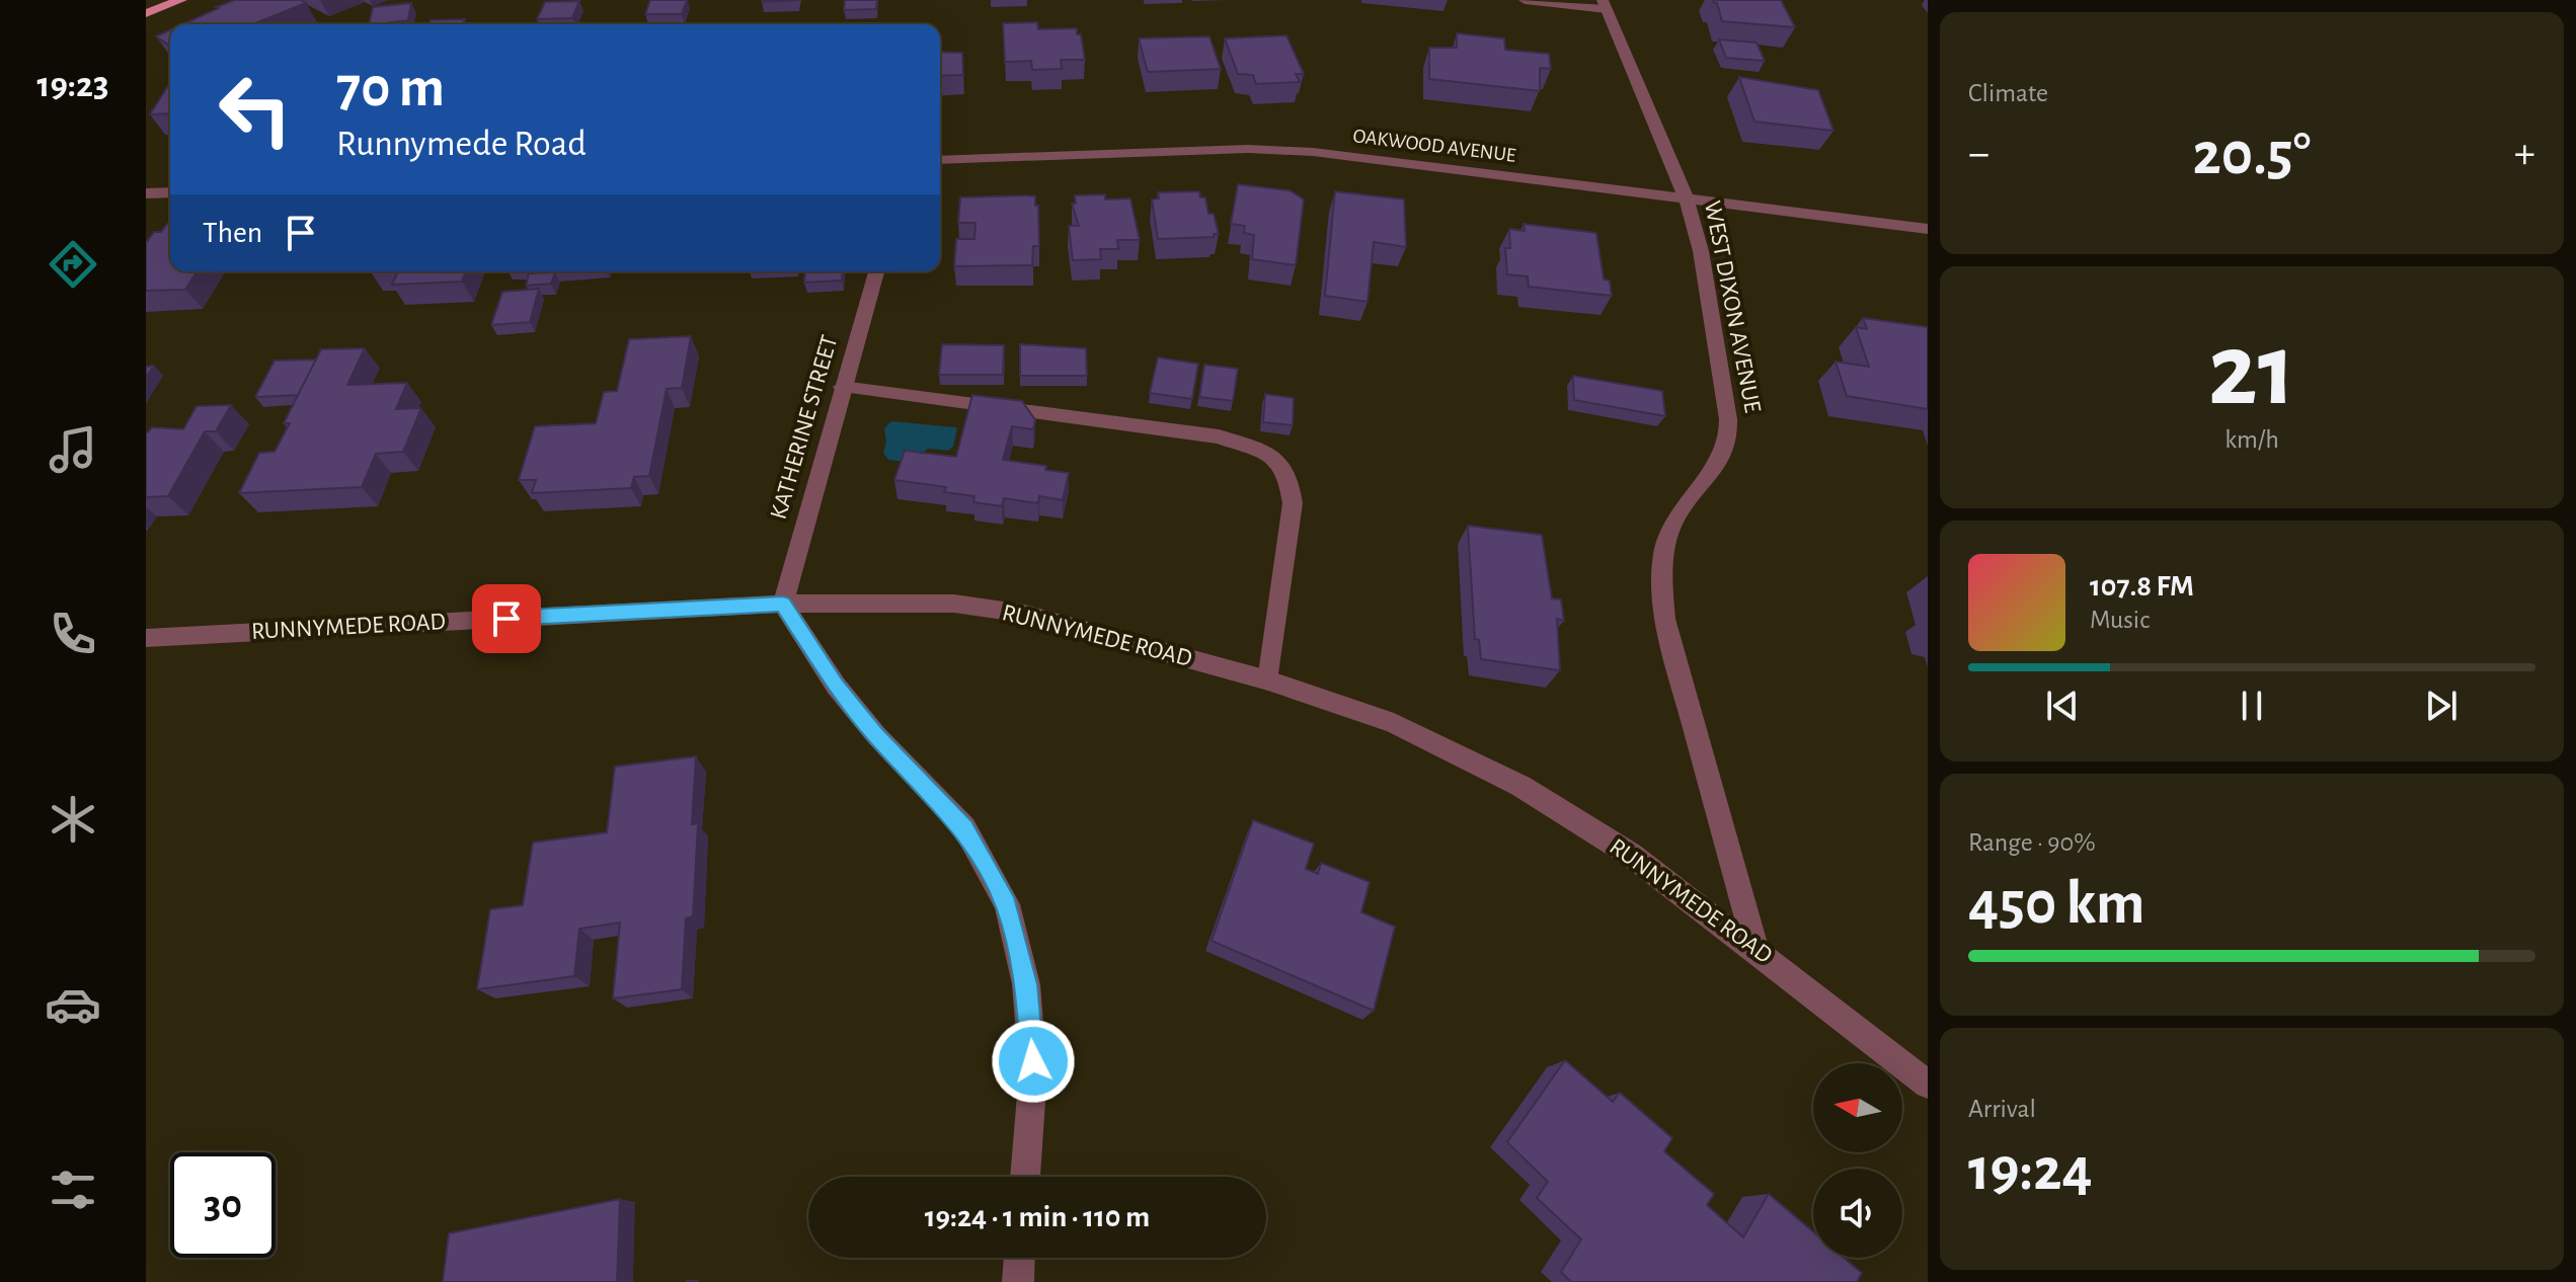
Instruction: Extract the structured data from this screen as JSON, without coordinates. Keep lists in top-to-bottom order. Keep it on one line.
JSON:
{"streets":{"street":["OAKWOOD AVENUE","WEST DIXON AVENUE","KATHERINE STREET","RUNNYMEDE ROAD"]},"crossings":[["OAKWOOD AVENUE","WEST DIXON AVENUE"],["WEST DIXON AVENUE","RUNNYMEDE ROAD"],["KATHERINE STREET","RUNNYMEDE ROAD"]],"north":"left","page":{"tabs":"19:23","tile":["Climate",["21","km/h"],["Range · 90%","450 km"],["Arrival","19:24"]],"turn":["70 m","Runnymede Road"],"heat":["−","20.5°","+"],"then":"Then","song":["107.8 FM","Music"],"limit":"30","trip":"19:24 · 1 min · 110 m"}}
